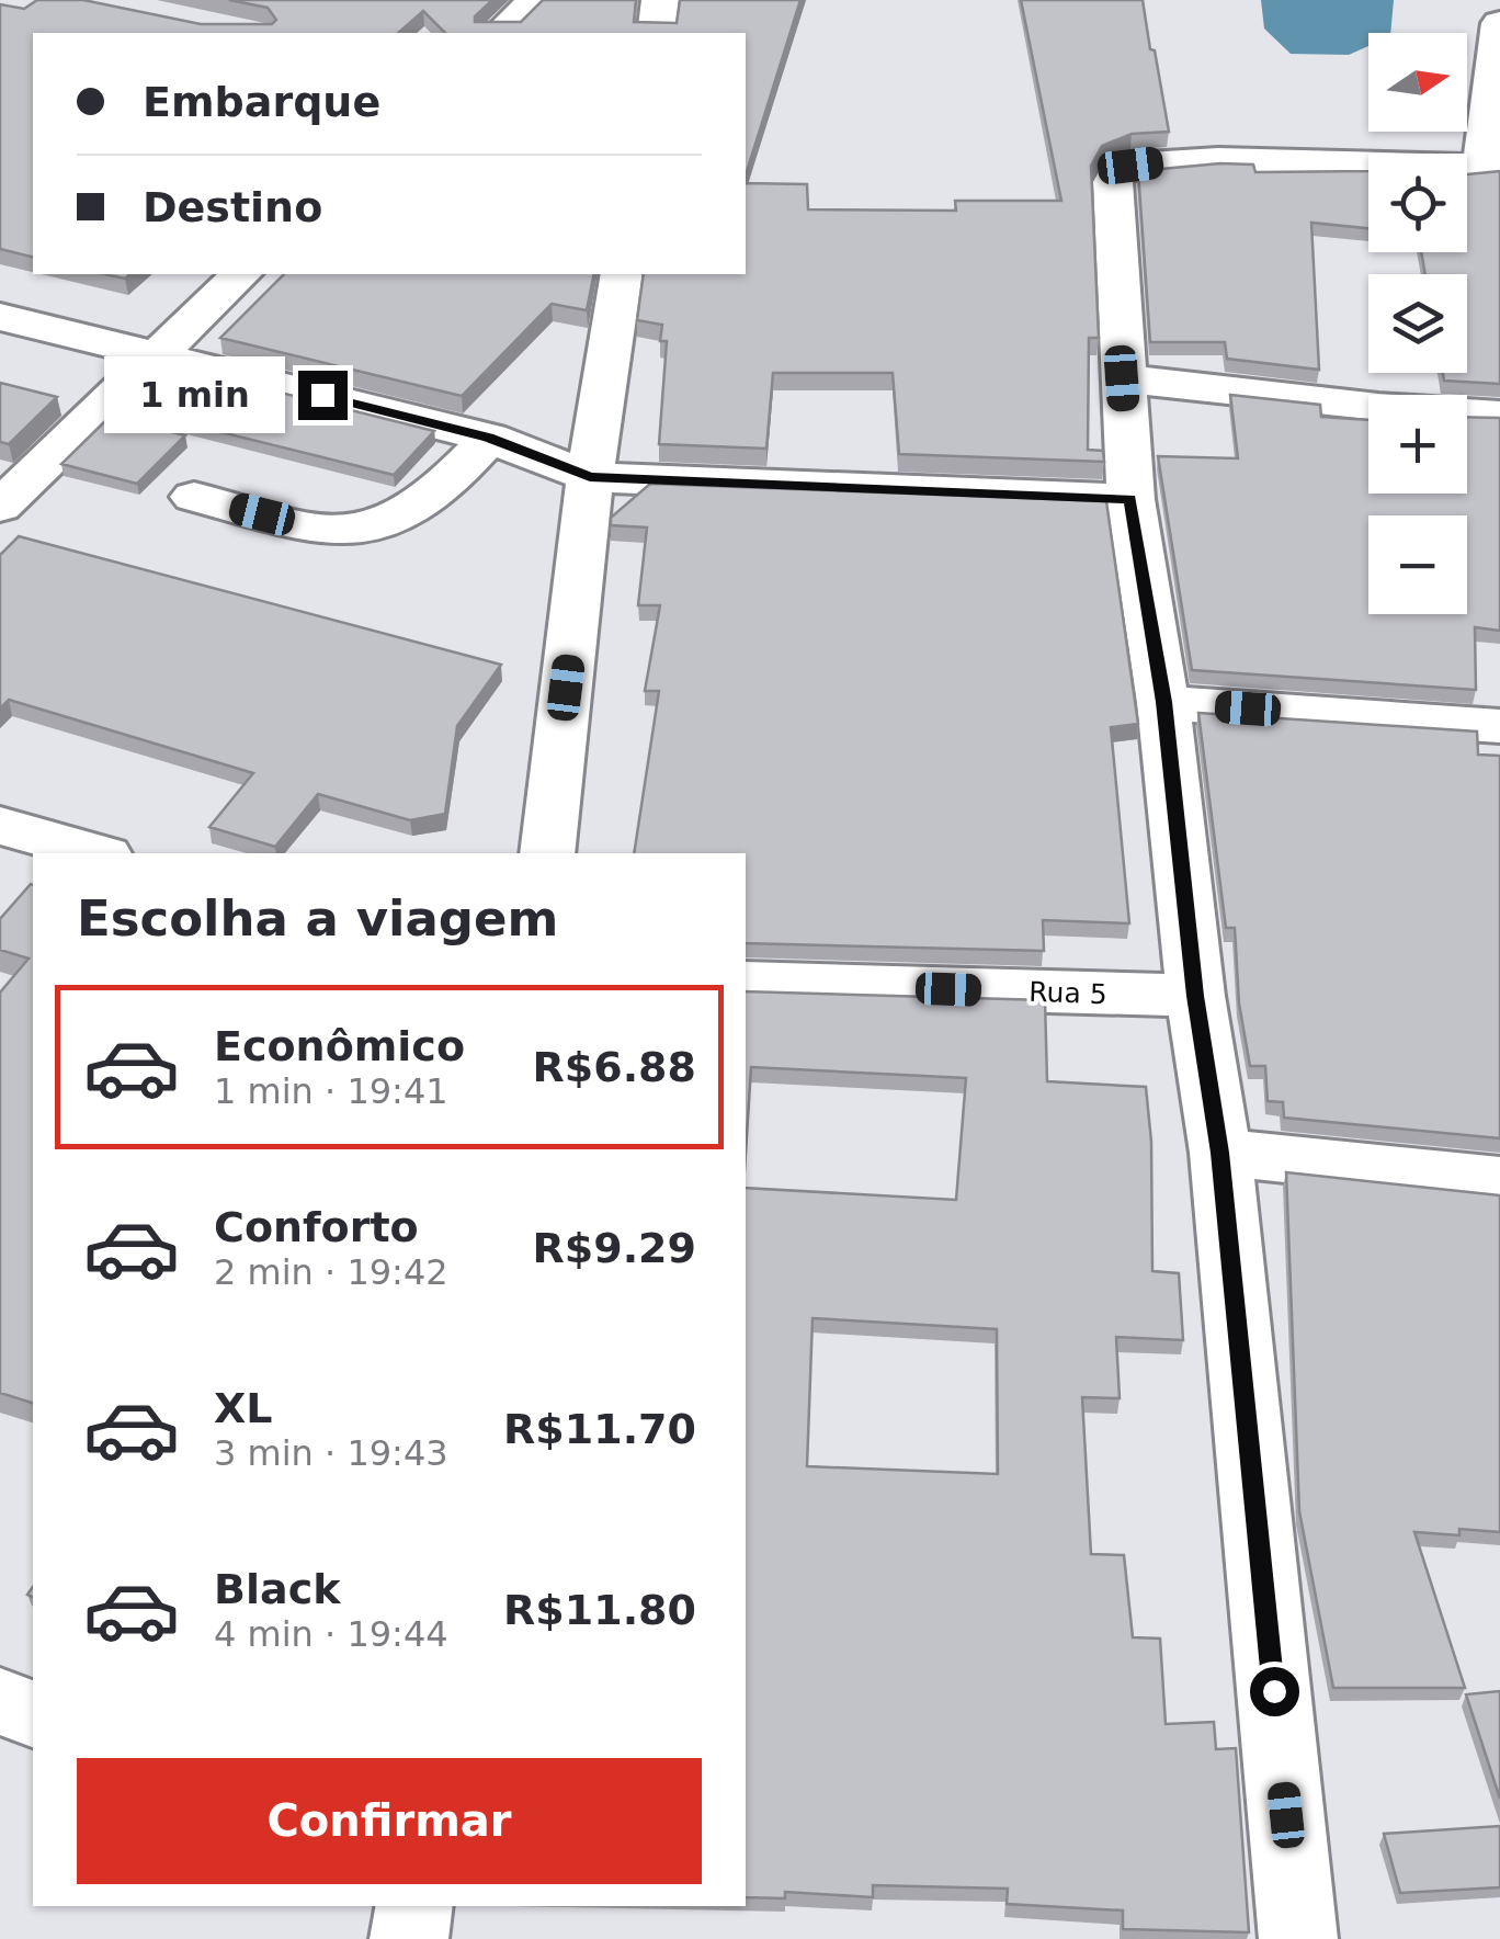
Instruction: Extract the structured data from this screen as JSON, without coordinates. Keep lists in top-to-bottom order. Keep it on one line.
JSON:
{"streets":{"street":["Rua 5"]},"north":"right","page":{"map_buttons":["+","−"],"banner":["Embarque","Destino"],"bubble":"1 min","heading":"Escolha a viagem","list":[{"name":"Econômico","note":"1 min · 19:41","value":"R$6.88"},{"name":"Conforto","note":"2 min · 19:42","value":"R$9.29"},{"name":"XL","note":"3 min · 19:43","value":"R$11.70"},{"name":"Black","note":"4 min · 19:44","value":"R$11.80"}],"buttons":"Confirmar"}}
